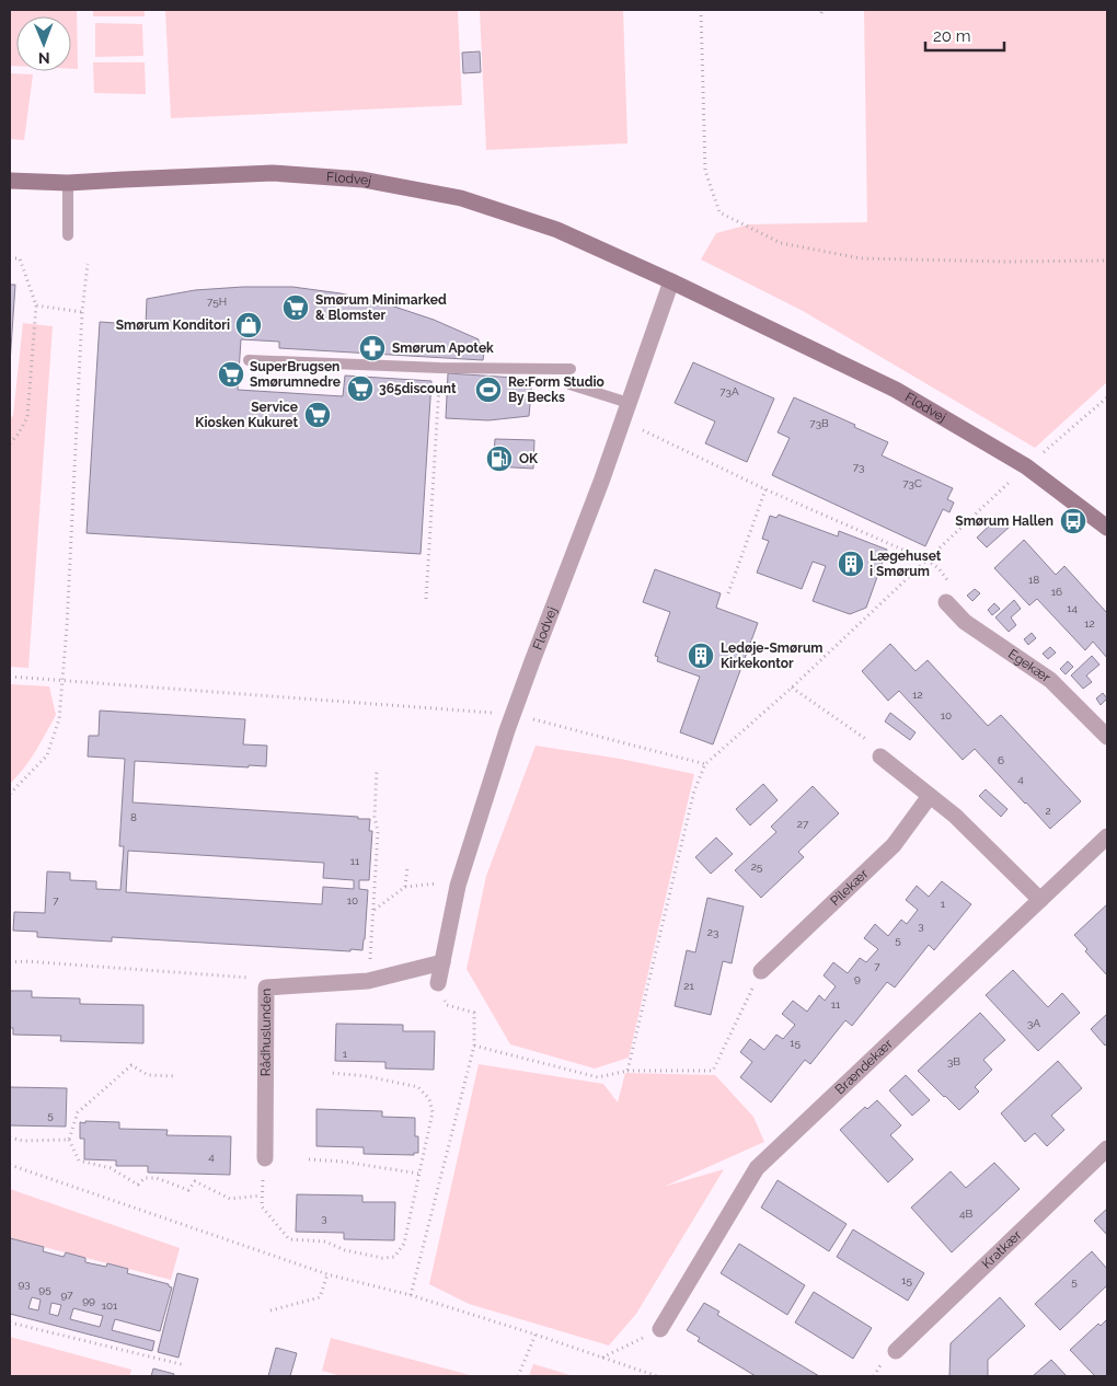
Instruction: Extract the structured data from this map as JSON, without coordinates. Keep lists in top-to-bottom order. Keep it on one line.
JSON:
{"streets":{"street":["Flodvej","Egekær","Pilekær","Rådhuslunden","Brændekær","Kratkær"]},"crossings":[["Flodvej","Rådhuslunden"]],"places":{"supermarket":["Smørum Minimarked & Blomster","SuperBrugsen Smørumnedre","365discount","Service Kiosken Kukuret"],"shop":["Smørum Konditori"],"pharmacy":["Smørum Apotek"],"sports":["Re:Form Studio By Becks"],"fuel station":["OK"],"bus stop":["Smørum Hallen"],"building":["Lægehuset i Smørum","Ledøje-Smørum Kirkekontor"]},"house_numbers":["75H","73A","73B","73","73C","18","16","14","12","12","10","6","4","2","8","27","11","25","7","10","1","3","23","5","7","9","21","11","3A","15","1","3B","5","4","4B","3","15","5","93","95","97","99","101"],"scale_bar":"20 m","north":"bottom"}
